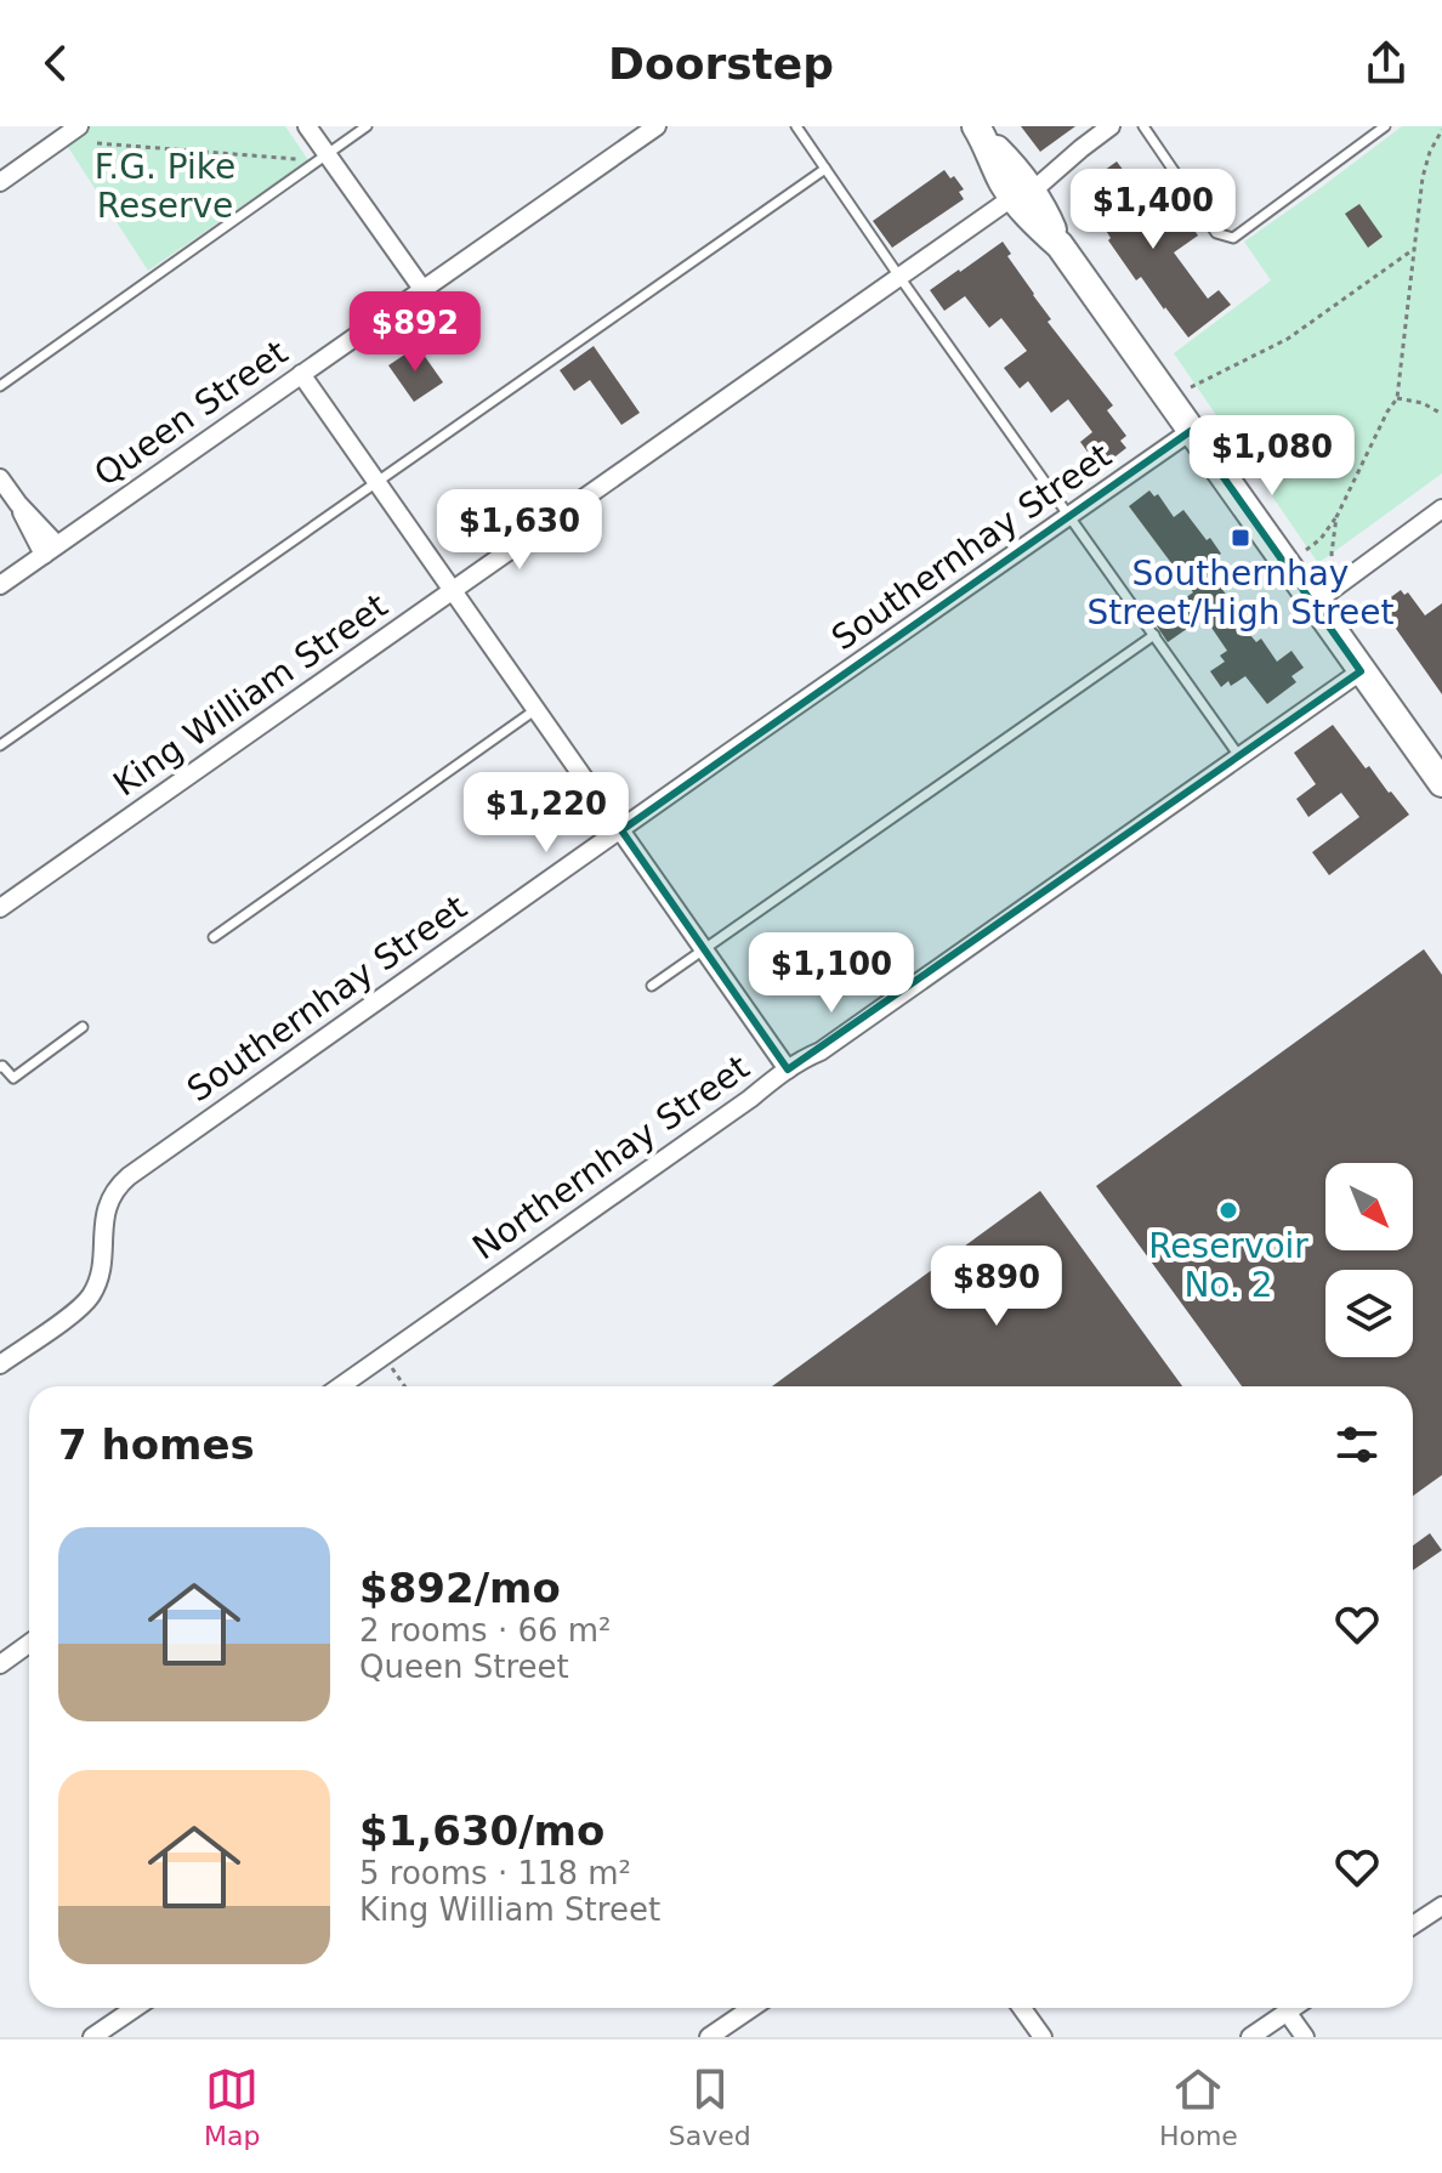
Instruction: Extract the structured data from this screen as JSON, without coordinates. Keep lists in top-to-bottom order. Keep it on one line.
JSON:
{"streets":{"street":["Queen Street","Southernhay Street","King William Street","Northernhay Street"]},"parks":["F.G. Pike Reserve"],"places":{"transit":["Southernhay Street/High Street"],"other":["Reservoir No. 2"]},"north":"bottom right","page":{"header":"Doorstep","price":["$1,400","$892","$1,080","$1,630","$1,220","$1,100","$890"],"heading":"7 homes","list":[{"name":"$892/mo","note":"2 rooms · 66 m² · Queen Street"},{"name":"$1,630/mo","note":"5 rooms · 118 m² · King William Street"}],"tabs":["Map","Saved","Home"]}}
